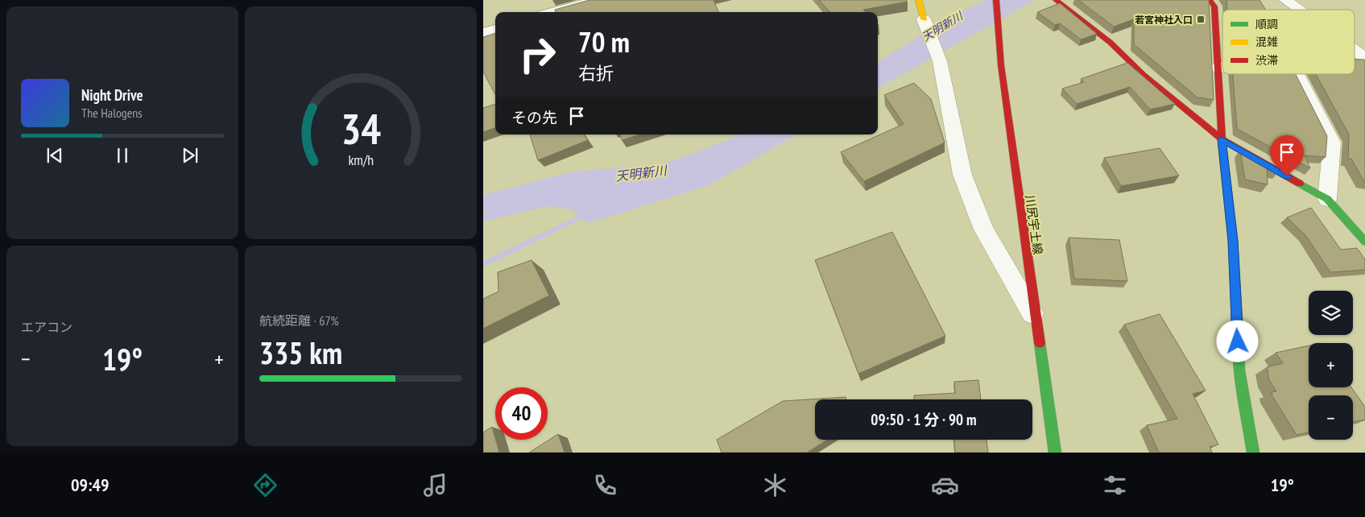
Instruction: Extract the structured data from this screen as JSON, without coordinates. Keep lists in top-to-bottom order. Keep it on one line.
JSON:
{"streets":{"street":["川尻宇土線"]},"water":["天明新川"],"places":{"transit":["若宮神社入口"]},"legend":["順調","混雑","渋滞"],"page":{"turn":["70 m","右折"],"song":["Night Drive","The Halogens"],"then":"その先","tile":["エアコン",["航続距離 · 67%","335 km"]],"map_buttons":["+","−"],"heat":["−","19°","+"],"limit":"40","trip":"09:50 · 1 分 · 90 m","tabs":["09:49","19°"],"gauge":["34","km/h"]}}
